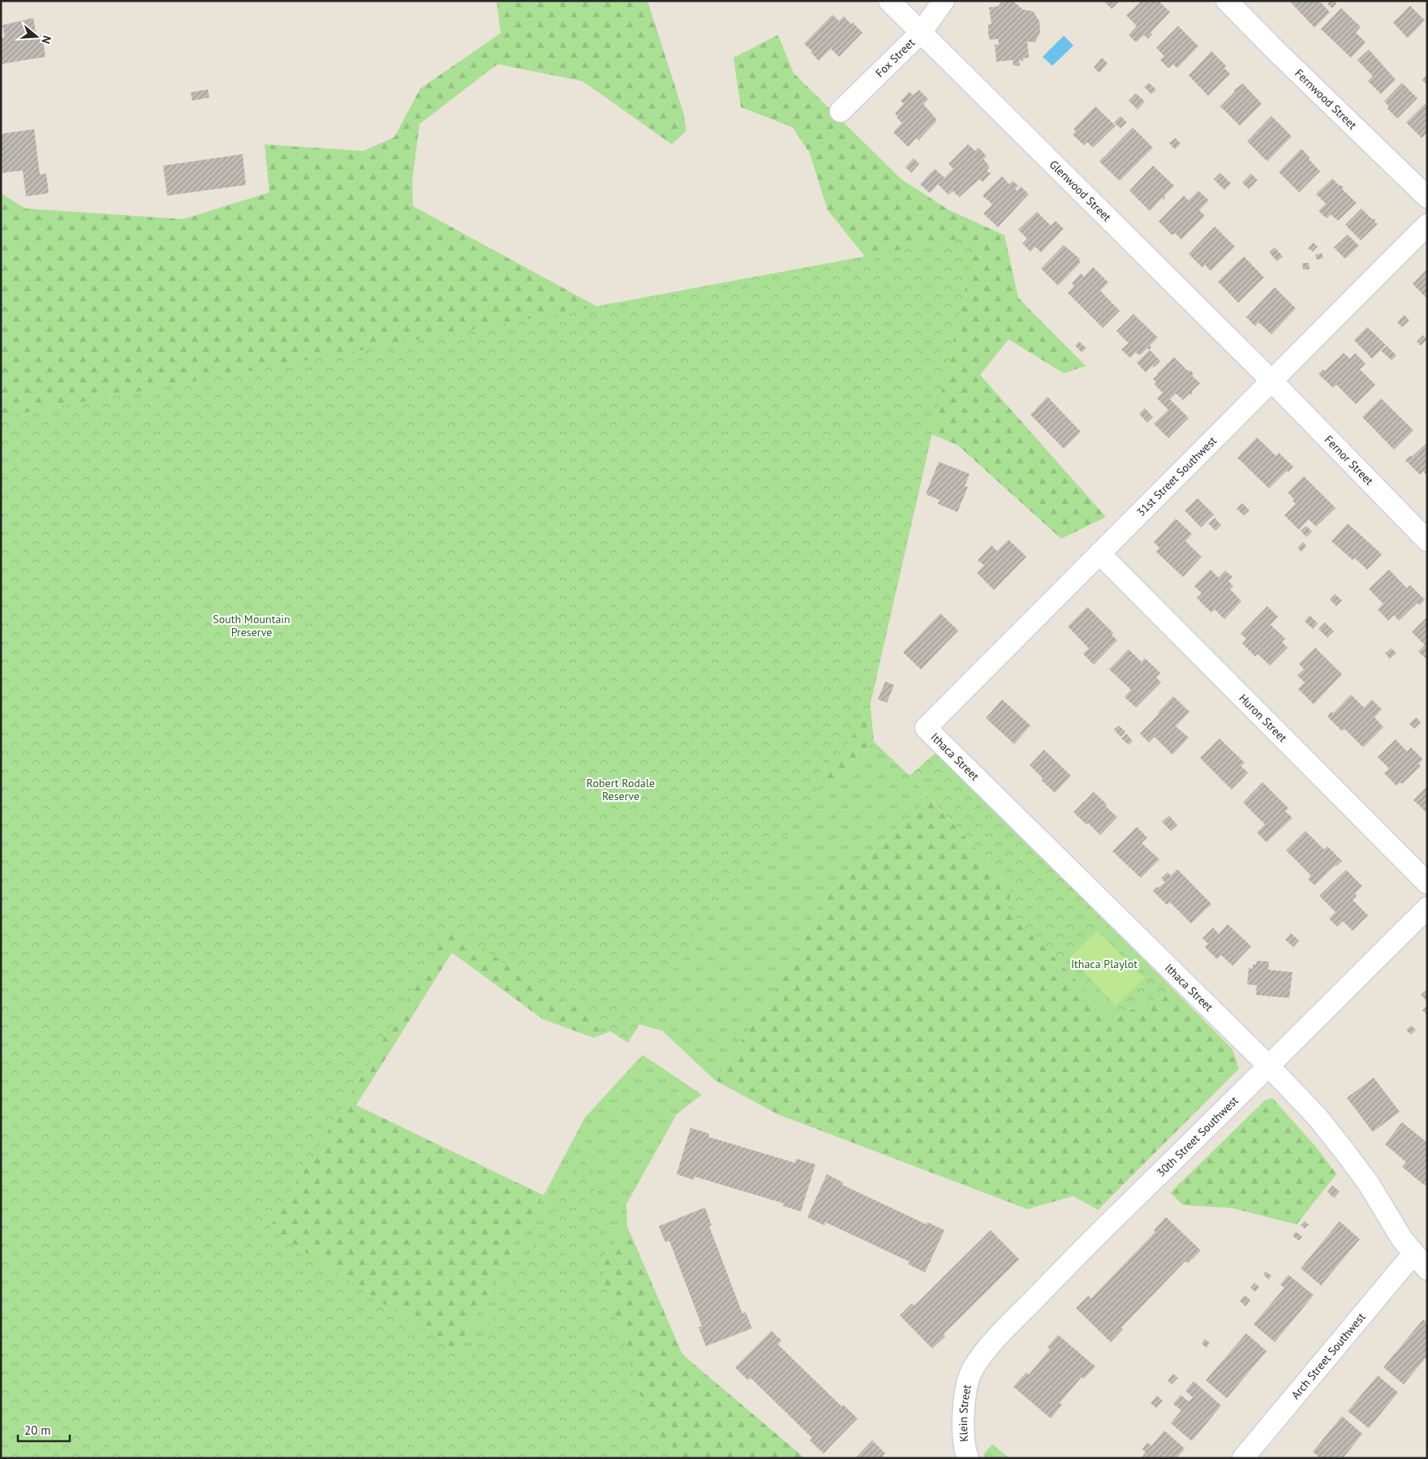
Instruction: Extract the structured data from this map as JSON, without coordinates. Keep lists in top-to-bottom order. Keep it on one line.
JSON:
{"streets":{"street":["Fox Street","Fernwood Street","Glenwood Street","Fernor Street","31st Street Southwest","Huron Street","Ithaca Street","30th Street Southwest","Arch Street Southwest","Klein Street"]},"crossings":[["Fox Street","Glenwood Street"],["Glenwood Street","Fernor Street"],["Glenwood Street","31st Street Southwest"],["Fernor Street","31st Street Southwest"],["31st Street Southwest","Huron Street"],["31st Street Southwest","Ithaca Street"],["Ithaca Street","30th Street Southwest"],["Ithaca Street","Arch Street Southwest"],["30th Street Southwest","Klein Street"]],"parks":["South Mountain Preserve","Robert Rodale Reserve","Ithaca Playlot"],"scale_bar":"20 m","north":"right"}
